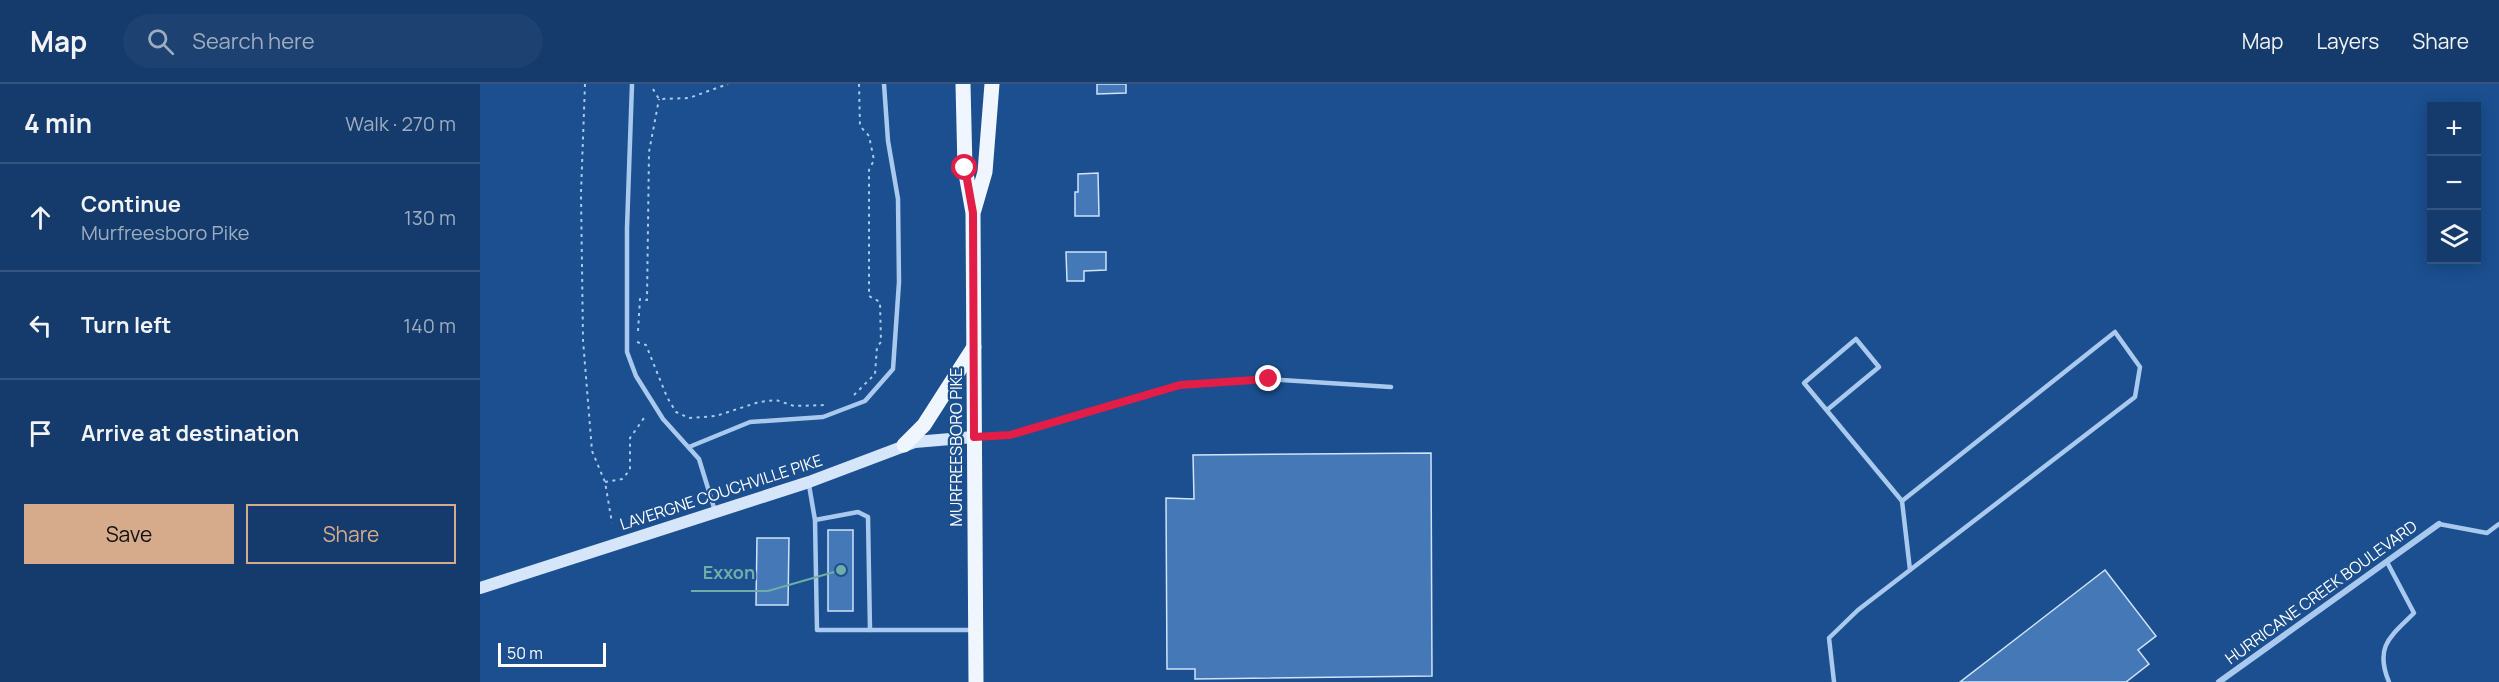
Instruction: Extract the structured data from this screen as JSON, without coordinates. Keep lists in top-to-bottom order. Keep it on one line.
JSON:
{"streets":{"main road":["MURFREESBORO PIKE"],"street":["LAVERGNE COUCHVILLE PIKE","HURRICANE CREEK BOULEVARD"]},"crossings":[["MURFREESBORO PIKE","LAVERGNE COUCHVILLE PIKE"]],"places":["Exxon"],"scale_bar":"50 m","page":{"header":"Map","search":"Search here","nav":["Map","Layers","Share"],"heading":["4 min","Walk · 270 m"],"map_buttons":["+","−"],"list":[["Continue","Murfreesboro Pike","130 m"],["Turn left","140 m"],"Arrive at destination"],"buttons":["Save","Share"],"scale":"50 m"}}
